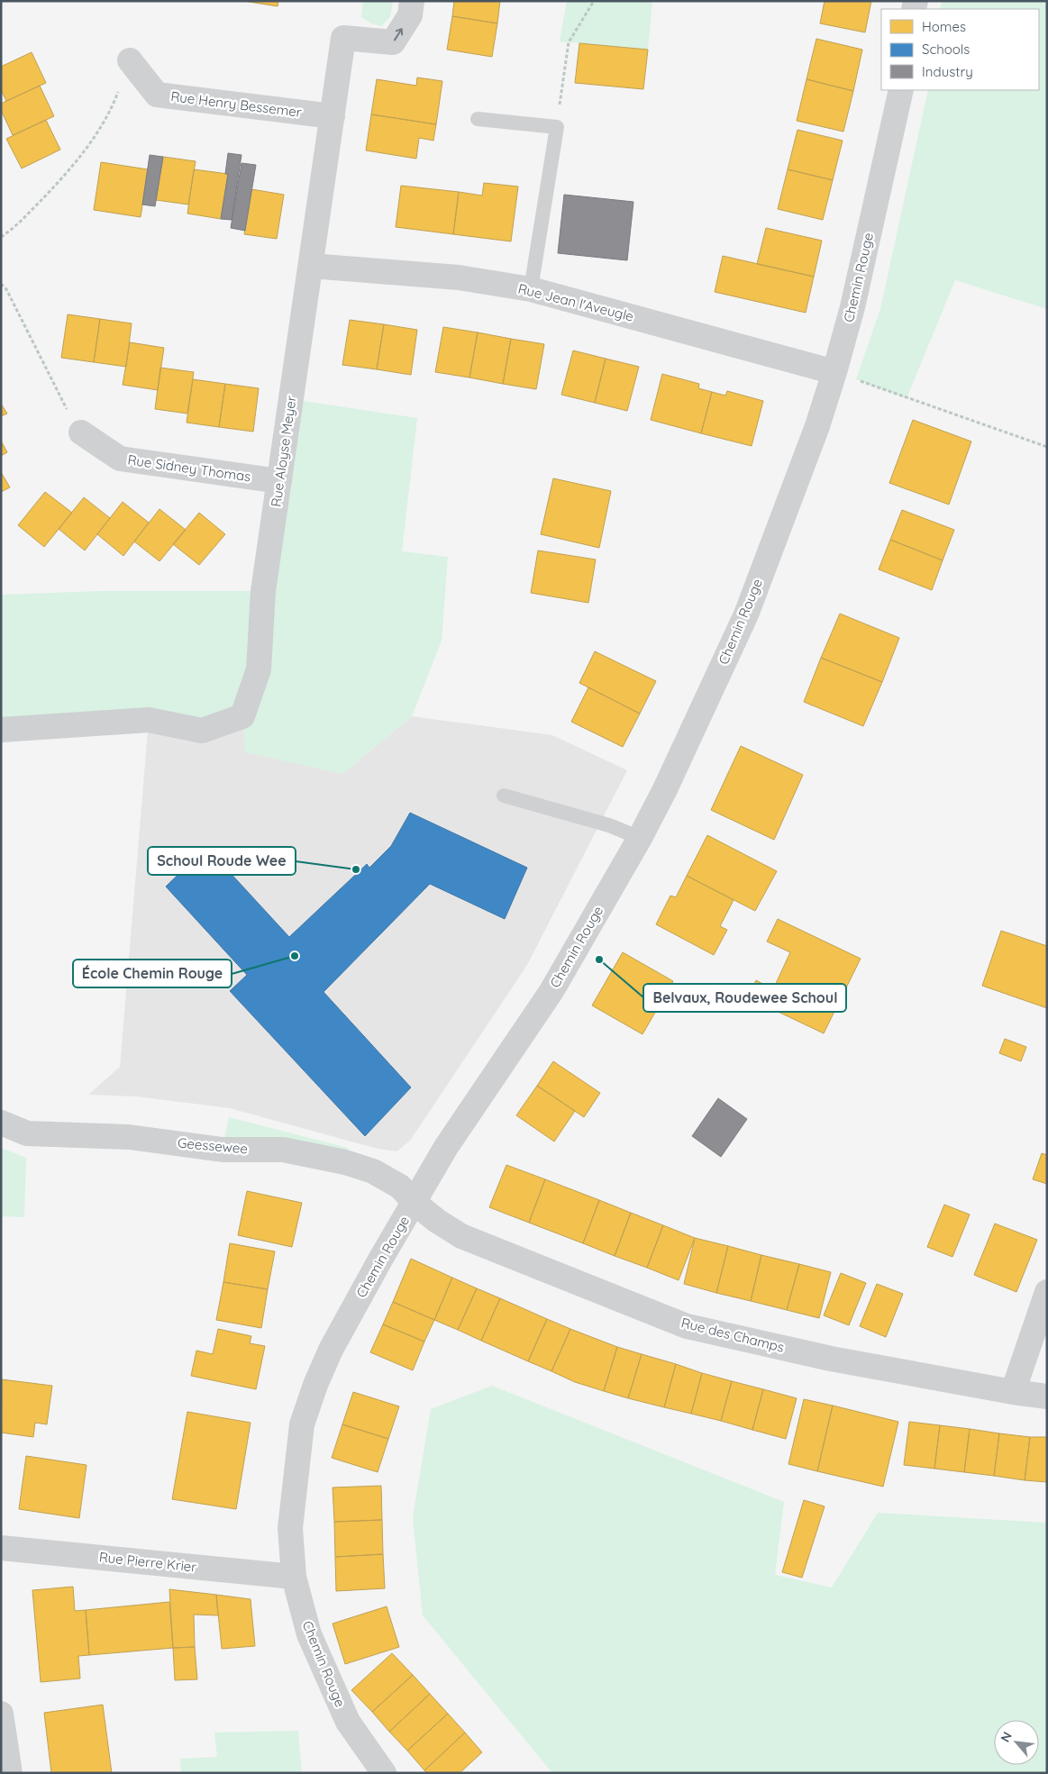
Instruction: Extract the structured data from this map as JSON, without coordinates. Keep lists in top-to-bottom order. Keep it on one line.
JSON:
{"streets":{"street":["Rue Henry Bessemer","Chemin Rouge","Rue Jean l'Aveugle","Rue Aloyse Meyer","Rue Sidney Thomas","Geessewee","Rue des Champs","Rue Pierre Krier"]},"crossings":[["Rue Henry Bessemer","Rue Aloyse Meyer"],["Chemin Rouge","Rue Jean l'Aveugle"],["Chemin Rouge","Geessewee"],["Chemin Rouge","Rue des Champs"],["Chemin Rouge","Rue Pierre Krier"],["Rue Jean l'Aveugle","Rue Aloyse Meyer"],["Rue Aloyse Meyer","Rue Sidney Thomas"],["Geessewee","Rue des Champs"]],"places":["Schoul Roude Wee","École Chemin Rouge","Belvaux, Roudewee Schoul"],"legend":["Homes","Schools","Industry"],"north":"top left"}
